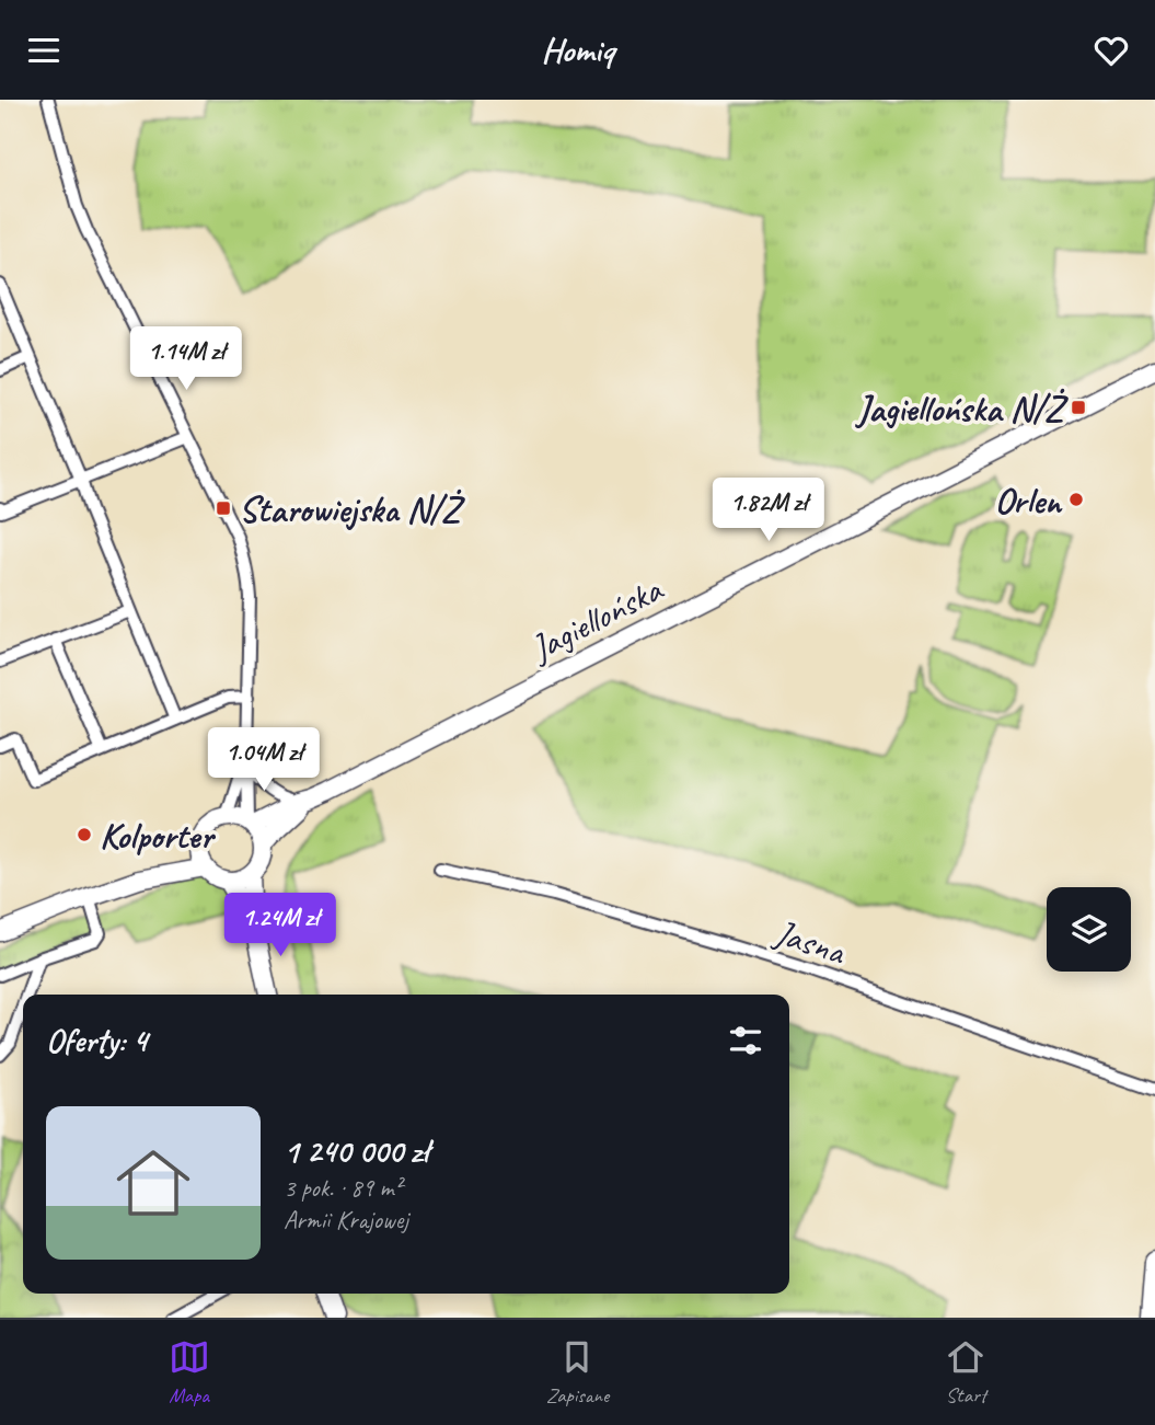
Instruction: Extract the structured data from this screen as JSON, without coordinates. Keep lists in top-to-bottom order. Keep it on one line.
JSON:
{"streets":{"street":["Jagiellońska","Jasna"]},"places":{"transit":["Jagiellońska N/Ż","Starowiejska N/Ż"],"other":["Orlen","Kolporter"]},"page":{"header":"Homiq","price":["1.14M zł","1.82M zł","1.04M zł","1.24M zł"],"heading":"Oferty: 4","list":[{"name":"1 240 000 zł","note":"3 pok. · 89 m² · Armii Krajowej"}],"tabs":["Mapa","Zapisane","Start"]}}
